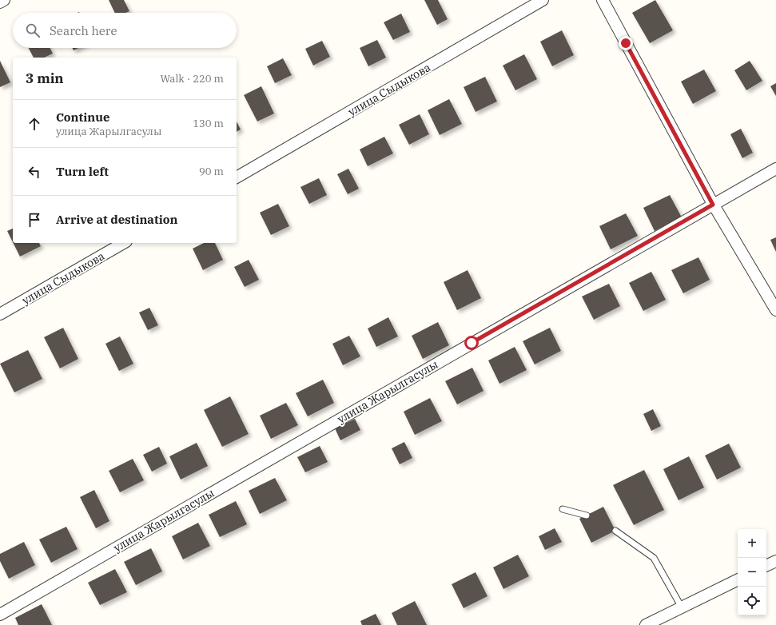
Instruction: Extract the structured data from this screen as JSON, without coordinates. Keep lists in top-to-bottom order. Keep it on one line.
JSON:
{"streets":{"street":["улица Сыдыкова","улица Жарылгасулы"]},"page":{"search":"Search here","heading":["3 min","Walk · 220 m"],"list":[["Continue","улица Жарылгасулы","130 m"],["Turn left","90 m"],"Arrive at destination"],"map_buttons":["+","−"]}}
